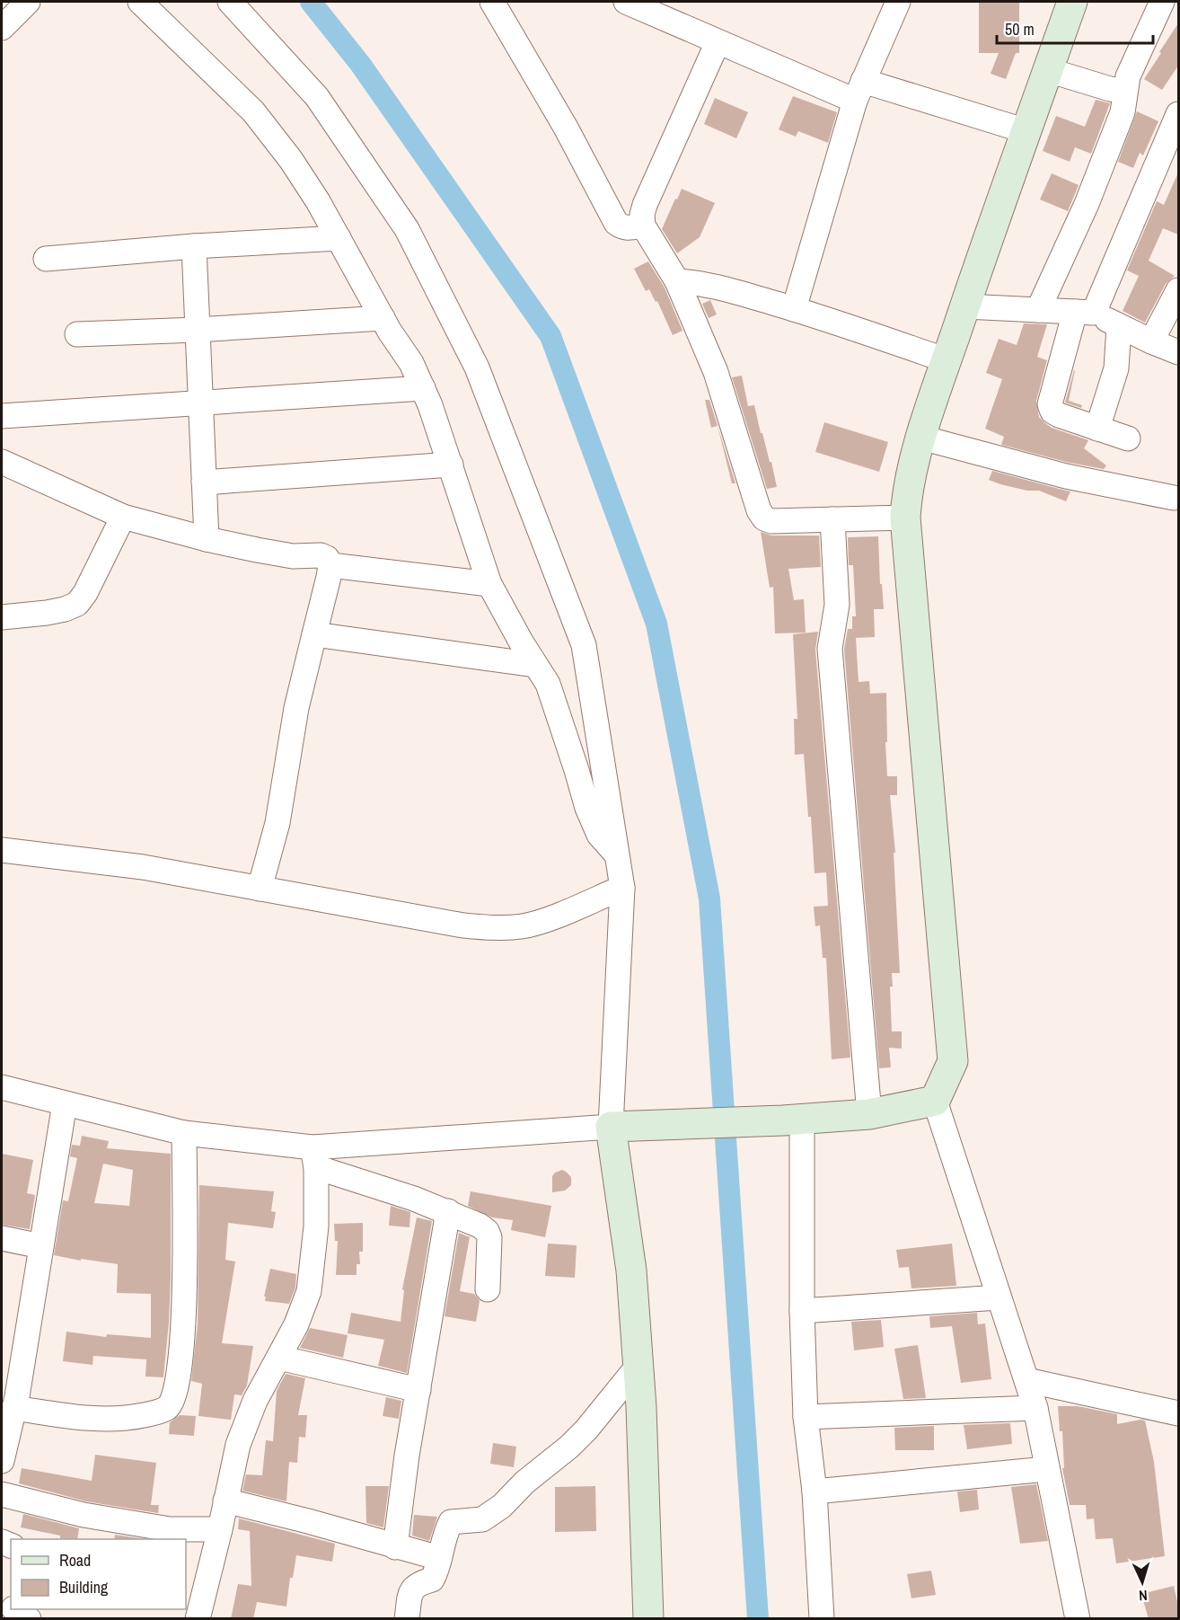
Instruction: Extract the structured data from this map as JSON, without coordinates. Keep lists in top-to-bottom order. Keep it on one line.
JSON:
{"legend":["Road","Building"],"scale_bar":"50 m","north":"bottom"}
